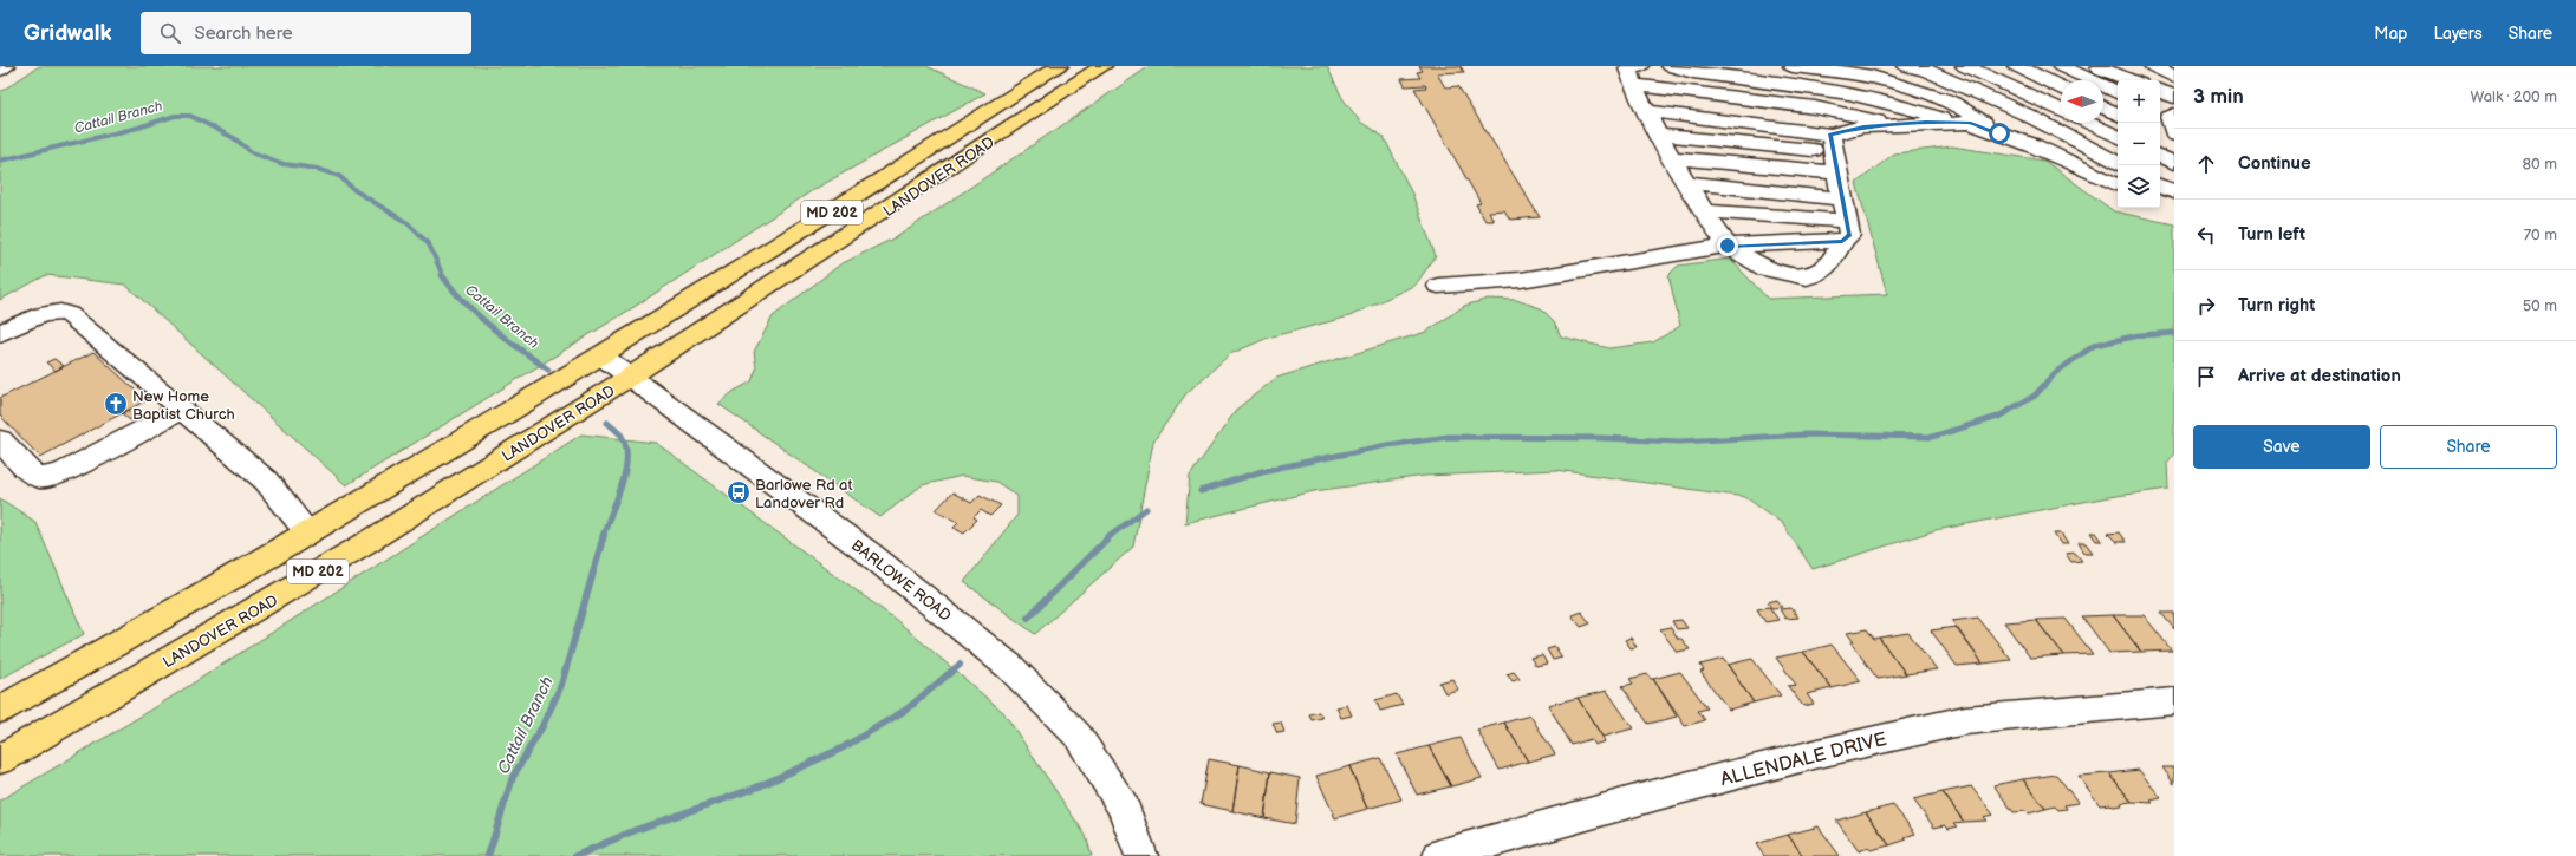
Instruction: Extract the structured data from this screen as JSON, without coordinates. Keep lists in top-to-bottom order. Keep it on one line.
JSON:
{"streets":{"main road":["LANDOVER ROAD","MD 202"],"street":["BARLOWE ROAD","ALLENDALE DRIVE"]},"crossings":[["LANDOVER ROAD","BARLOWE ROAD"]],"water":["Cattail Branch"],"places":{"church":["New Home Baptist Church"],"bus stop":["Barlowe Rd at Landover Rd"]},"north":"left","page":{"header":"Gridwalk","search":"Search here","nav":["Map","Layers","Share"],"heading":["3 min","Walk · 200 m"],"map_buttons":["+","−"],"list":[["Continue","80 m"],["Turn left","70 m"],["Turn right","50 m"],"Arrive at destination"],"buttons":["Save","Share"]}}
